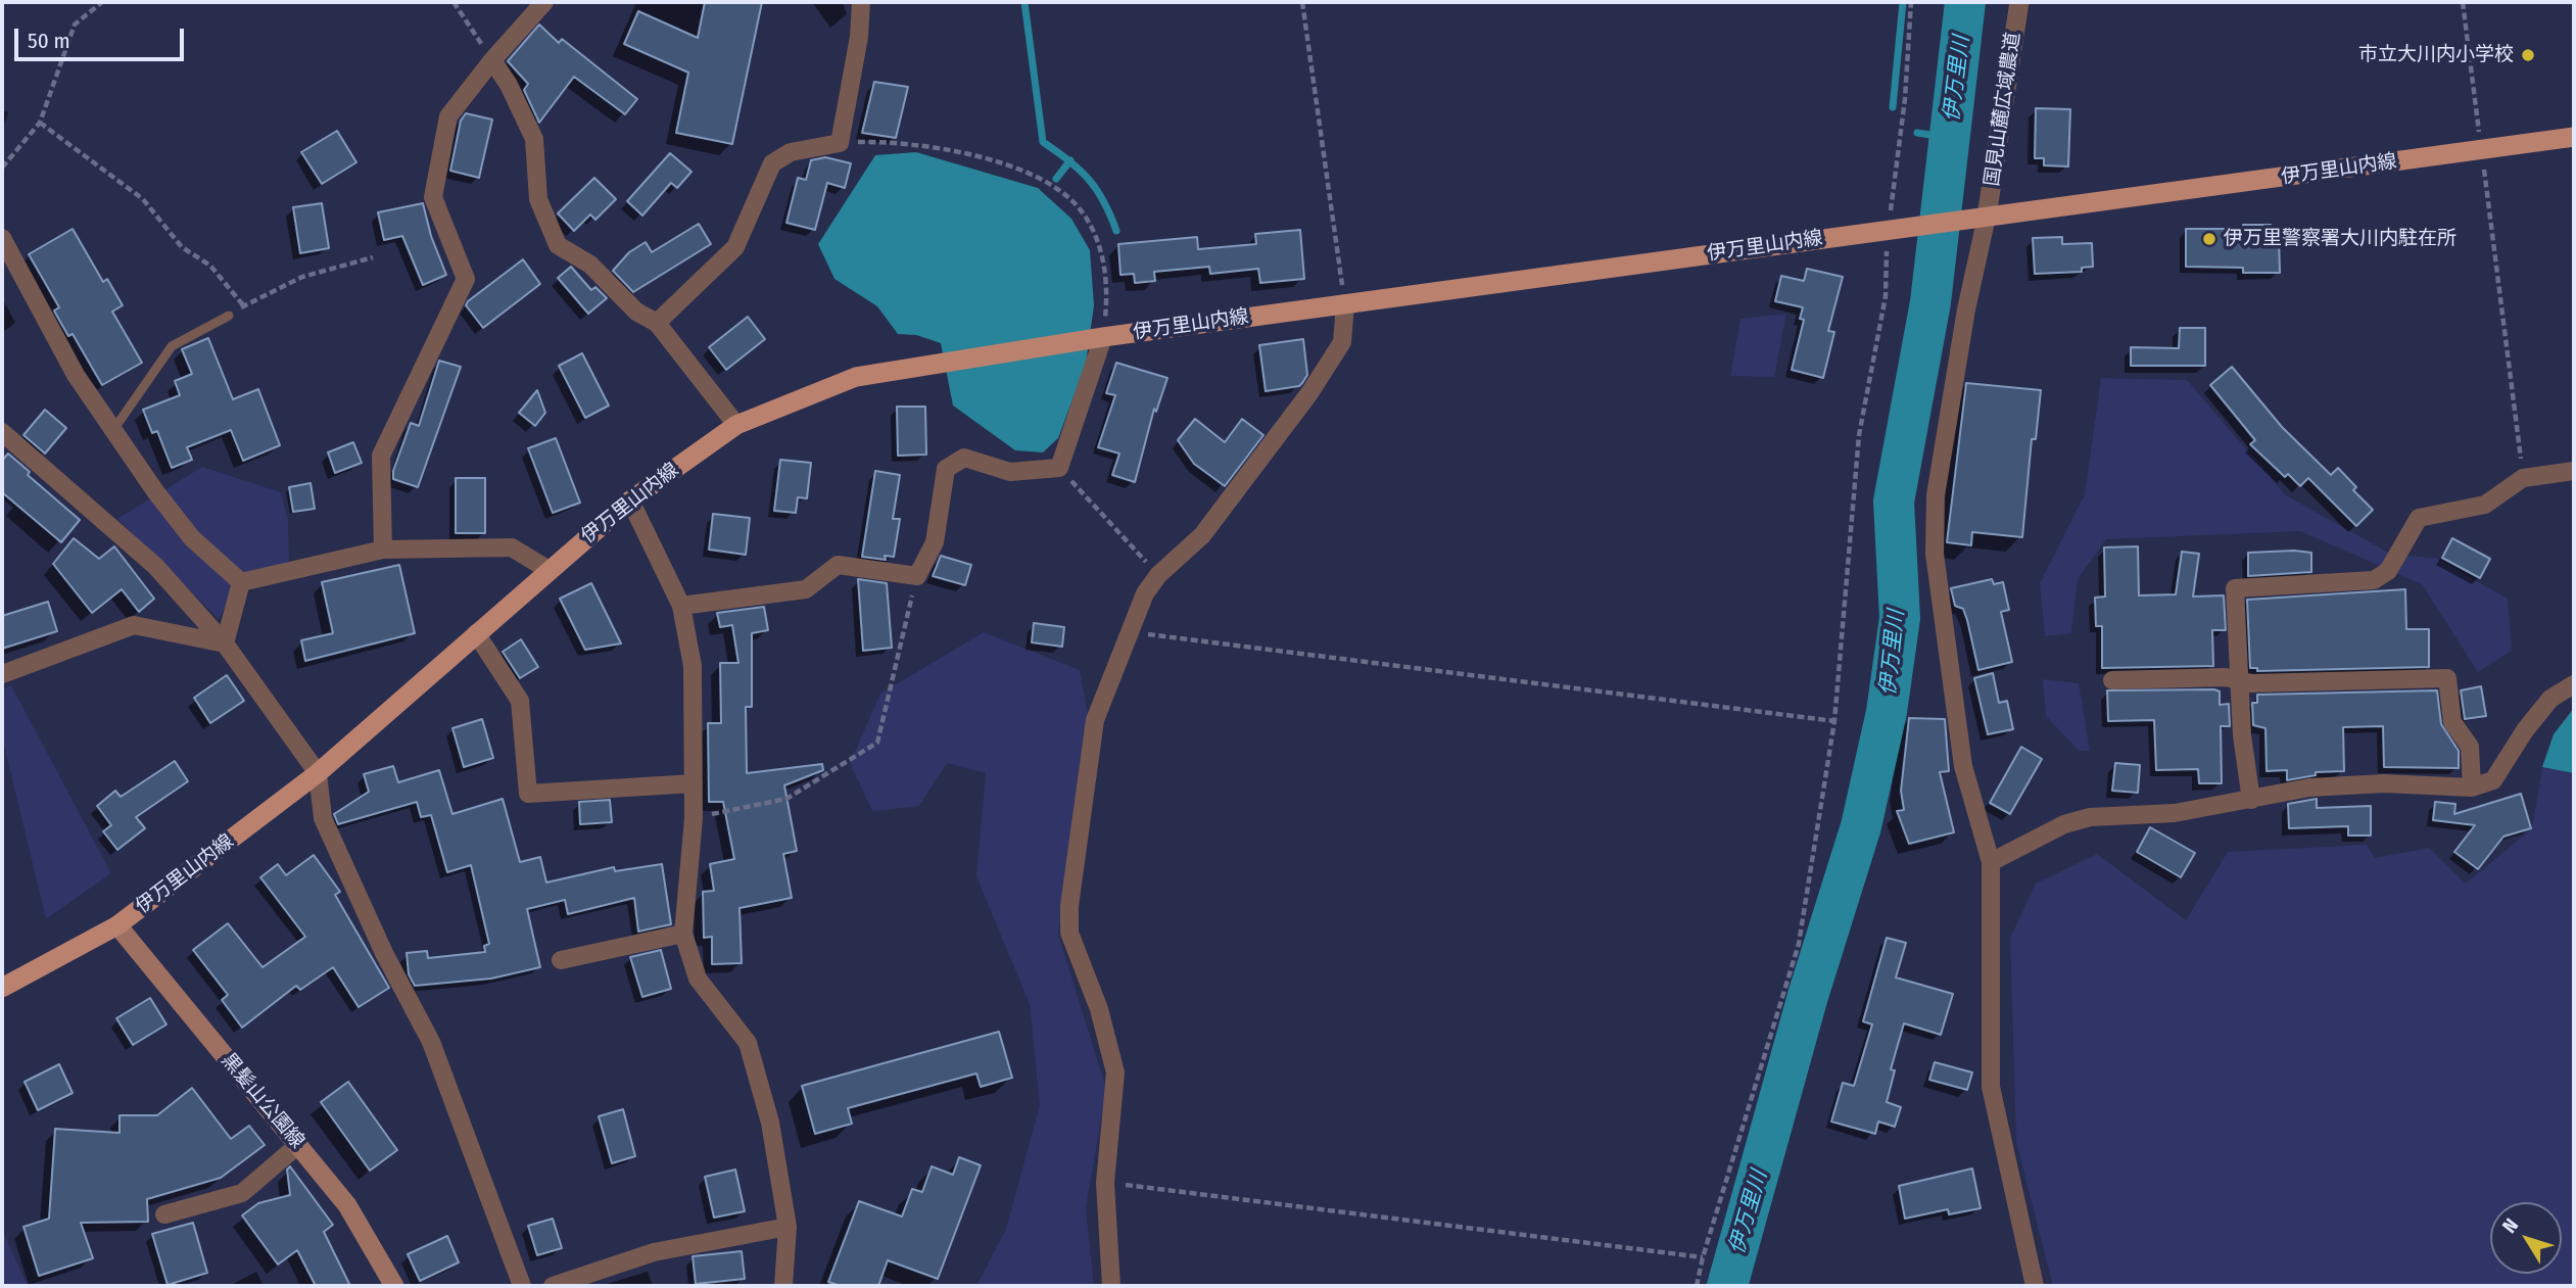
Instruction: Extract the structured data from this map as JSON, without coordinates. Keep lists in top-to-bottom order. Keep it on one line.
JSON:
{"streets":{"main road":["伊万里山内線","黒髪山公園線"],"street":["国見山麓広域農道"]},"crossings":[["国見山麓広域農道","伊万里山内線"],["伊万里山内線","黒髪山公園線"]],"water":["伊万里川"],"places":["市立大川内小学校","伊万里警察署大川内駐在所"],"scale_bar":"50 m","north":"top left"}
